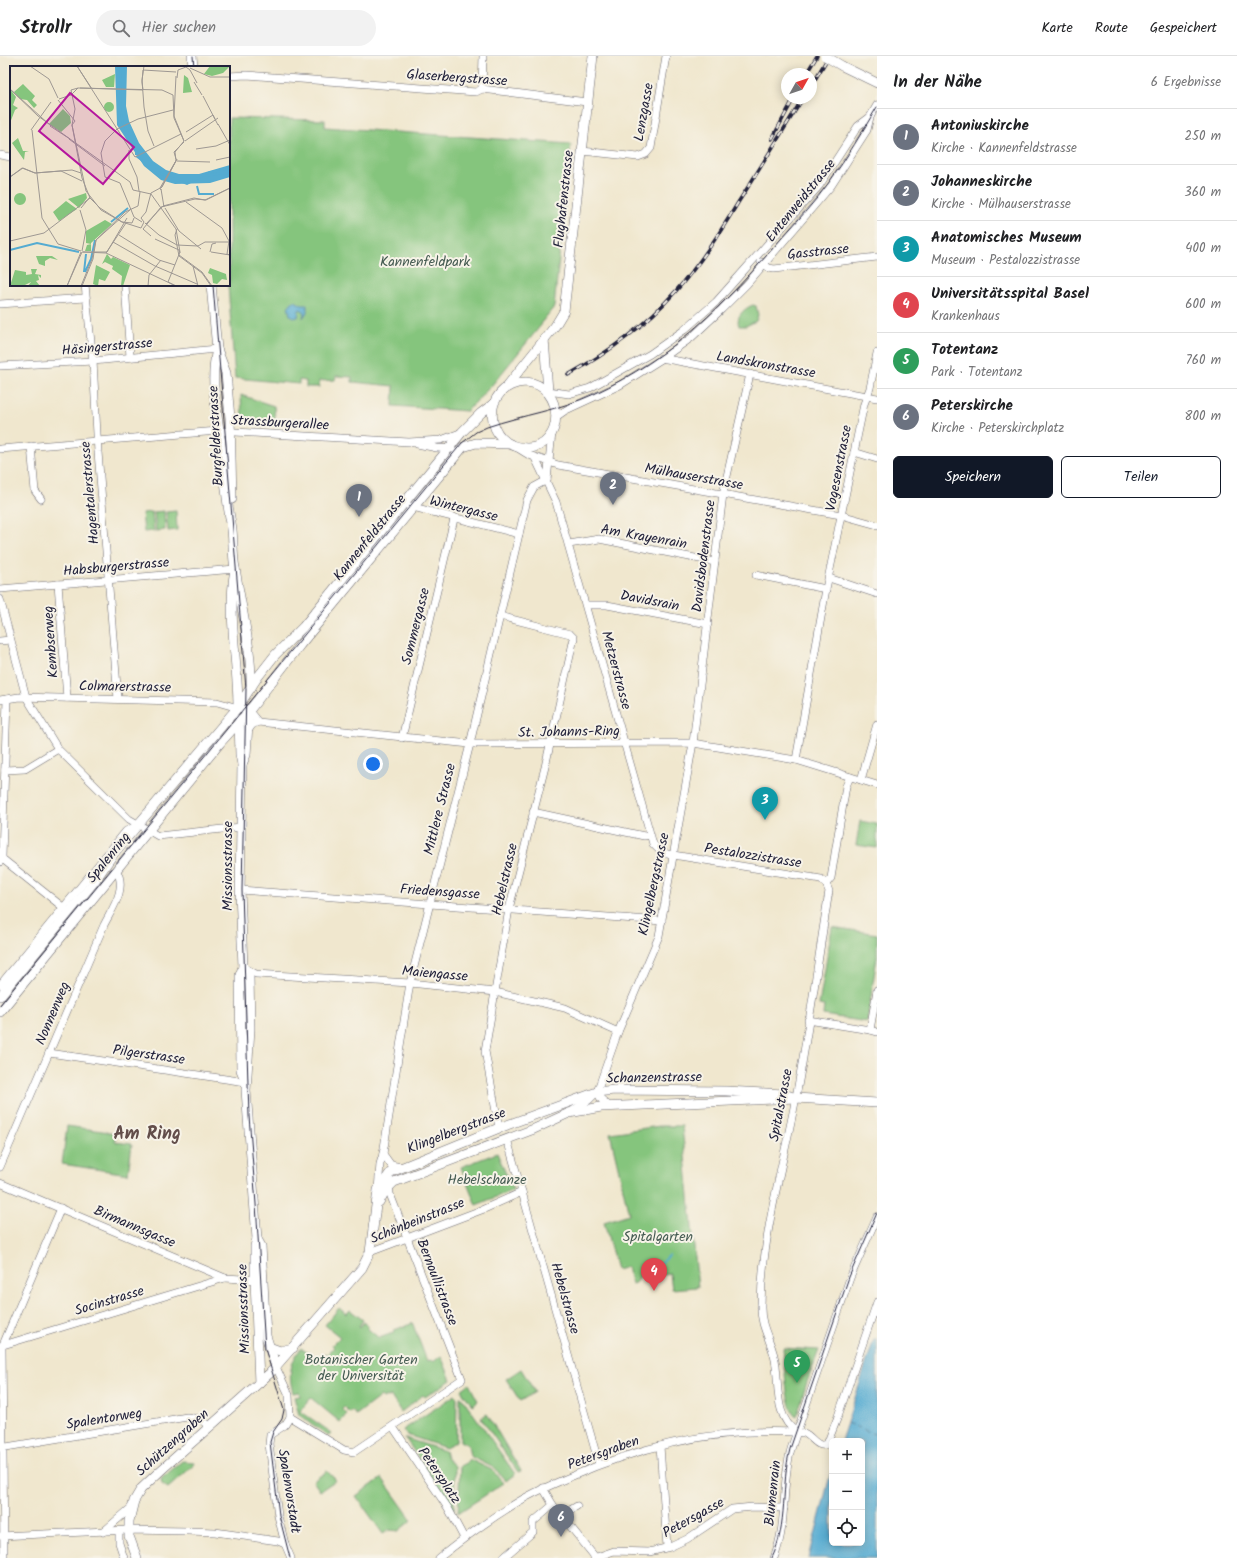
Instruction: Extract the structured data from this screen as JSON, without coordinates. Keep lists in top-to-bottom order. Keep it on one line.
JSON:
{"streets":{"main road":["Flughafenstrasse","Burgfelderstrasse","Kannenfeldstrasse","Mittlere Strasse","Spalenring","Missionsstrasse","Klingelbergstrasse","Schanzenstrasse","Schönbeinstrasse","Schützengraben"],"street":["Glaserbergstrasse","Lenzgasse","Entenweidstrasse","Gasstrasse","Häsingerstrasse","Landskronstrasse","Strassburgerallee","Vogesenstrasse","Mülhauserstrasse","Hagentalerstrasse","Wintergasse","Am Krayenrain","Davidsbodenstrasse","Habsburgerstrasse","Davidsrain","Sommergasse","Kembserweg","Metzerstrasse","Colmarerstrasse","St. Johanns-Ring","Pestalozzistrasse","Hebelstrasse","Friedensgasse","Maiengasse","Nonnenweg","Pilgerstrasse","Spitalstrasse","Birmannsgasse","Bernoullistrasse","Socinstrasse","Spalentorweg","Petersgraben","Petersplatz","Spalenvorstadt","Blumenrain","Petersgasse"]},"crossings":[["Glaserbergstrasse","Flughafenstrasse"],["Lenzgasse","Flughafenstrasse"],["Flughafenstrasse","Entenweidstrasse"],["Flughafenstrasse","Mülhauserstrasse"],["Flughafenstrasse","Kannenfeldstrasse"],["Entenweidstrasse","Gasstrasse"],["Entenweidstrasse","Landskronstrasse"],["Entenweidstrasse","Mülhauserstrasse"],["Entenweidstrasse","Kannenfeldstrasse"],["Häsingerstrasse","Burgfelderstrasse"],["Häsingerstrasse","Hagentalerstrasse"],["Landskronstrasse","Vogesenstrasse"],["Landskronstrasse","Davidsbodenstrasse"],["Strassburgerallee","Burgfelderstrasse"],["Strassburgerallee","Hagentalerstrasse"],["Strassburgerallee","Kannenfeldstrasse"],["Burgfelderstrasse","Kannenfeldstrasse"],["Burgfelderstrasse","Habsburgerstrasse"],["Burgfelderstrasse","Colmarerstrasse"],["Burgfelderstrasse","Spalenring"],["Burgfelderstrasse","Missionsstrasse"],["Vogesenstrasse","Mülhauserstrasse"],["Vogesenstrasse","St. Johanns-Ring"],["Mülhauserstrasse","Kannenfeldstrasse"],["Mülhauserstrasse","Davidsbodenstrasse"],["Mülhauserstrasse","Metzerstrasse"],["Hagentalerstrasse","Habsburgerstrasse"],["Hagentalerstrasse","Colmarerstrasse"],["Wintergasse","Kannenfeldstrasse"],["Wintergasse","Sommergasse"],["Wintergasse","Mittlere Strasse"],["Am Krayenrain","Davidsbodenstrasse"],["Am Krayenrain","Metzerstrasse"],["Kannenfeldstrasse","Colmarerstrasse"],["Kannenfeldstrasse","Spalenring"],["Kannenfeldstrasse","Missionsstrasse"],["Davidsbodenstrasse","Davidsrain"],["Davidsbodenstrasse","St. Johanns-Ring"],["Davidsbodenstrasse","Klingelbergstrasse"],["Habsburgerstrasse","Kembserweg"],["Davidsrain","Metzerstrasse"],["Sommergasse","St. Johanns-Ring"],["Kembserweg","Colmarerstrasse"],["Metzerstrasse","St. Johanns-Ring"],["Metzerstrasse","Mittlere Strasse"],["Metzerstrasse","Pestalozzistrasse"],["Metzerstrasse","Klingelbergstrasse"],["Colmarerstrasse","Spalenring"],["Colmarerstrasse","Missionsstrasse"],["St. Johanns-Ring","Mittlere Strasse"],["St. Johanns-Ring","Hebelstrasse"],["St. Johanns-Ring","Klingelbergstrasse"],["St. Johanns-Ring","Spitalstrasse"],["Mittlere Strasse","Hebelstrasse"],["Mittlere Strasse","Klingelbergstrasse"],["Mittlere Strasse","Friedensgasse"],["Mittlere Strasse","Maiengasse"],["Mittlere Strasse","Schönbeinstrasse"],["Mittlere Strasse","Bernoullistrasse"],["Pestalozzistrasse","Klingelbergstrasse"],["Pestalozzistrasse","Spitalstrasse"],["Spalenring","Missionsstrasse"],["Spalenring","Nonnenweg"],["Missionsstrasse","Friedensgasse"],["Missionsstrasse","Maiengasse"],["Missionsstrasse","Pilgerstrasse"],["Missionsstrasse","Schönbeinstrasse"],["Missionsstrasse","Birmannsgasse"],["Missionsstrasse","Schützengraben"],["Hebelstrasse","Klingelbergstrasse"],["Hebelstrasse","Friedensgasse"],["Hebelstrasse","Maiengasse"],["Hebelstrasse","Schönbeinstrasse"],["Hebelstrasse","Petersgraben"],["Klingelbergstrasse","Friedensgasse"],["Klingelbergstrasse","Maiengasse"],["Klingelbergstrasse","Schanzenstrasse"],["Klingelbergstrasse","Bernoullistrasse"],["Nonnenweg","Pilgerstrasse"],["Schanzenstrasse","Spitalstrasse"],["Spitalstrasse","Petersgraben"],["Spitalstrasse","Blumenrain"],["Schönbeinstrasse","Bernoullistrasse"],["Schönbeinstrasse","Schützengraben"],["Birmannsgasse","Socinstrasse"],["Bernoullistrasse","Petersplatz"],["Spalentorweg","Schützengraben"],["Petersgraben","Petersplatz"],["Petersgraben","Blumenrain"],["Blumenrain","Petersgasse"]],"districts":["Am Ring"],"parks":["Kannenfeldpark","Hebelschanze","Spitalgarten","Botanischer Garten der Universität"],"north":"top right","page":{"header":"Strollr","search":"Hier suchen","nav":["Karte","Route","Gespeichert"],"heading":["In der Nähe","6 Ergebnisse"],"list":[{"mark":"1","name":"Antoniuskirche","note":"Kirche · Kannenfeldstrasse","value":"250 m"},{"mark":"2","name":"Johanneskirche","note":"Kirche · Mülhauserstrasse","value":"360 m"},{"mark":"3","name":"Anatomisches Museum","note":"Museum · Pestalozzistrasse","value":"400 m"},{"mark":"4","name":"Universitätsspital Basel","note":"Krankenhaus","value":"600 m"},{"mark":"5","name":"Totentanz","note":"Park · Totentanz","value":"760 m"},{"mark":"6","name":"Peterskirche","note":"Kirche · Peterskirchplatz","value":"800 m"}],"buttons":["Speichern","Teilen"],"pins":["2","1","3","4","5","6"],"map_buttons":["+","−"]}}
